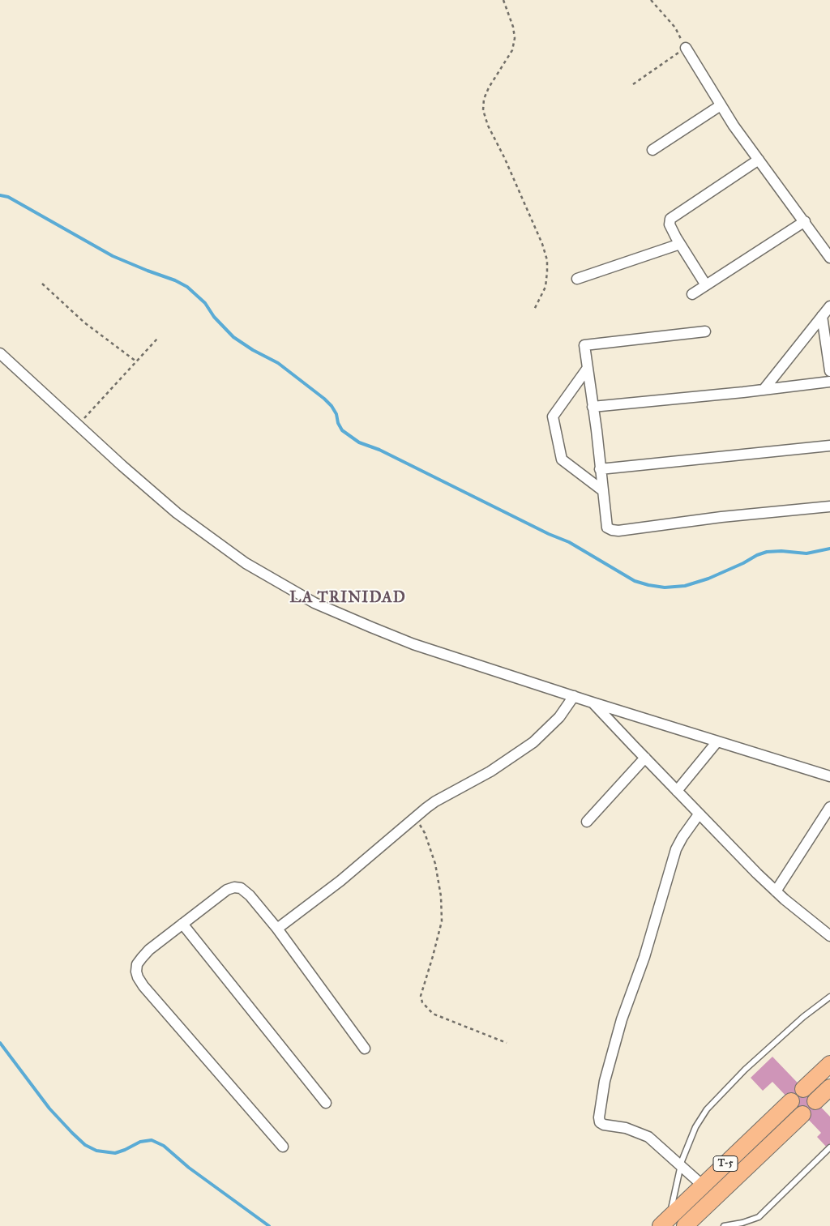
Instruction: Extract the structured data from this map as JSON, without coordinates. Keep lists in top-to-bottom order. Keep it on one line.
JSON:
{"streets":{"main road":["T-5"]},"districts":["LA TRINIDAD"]}
